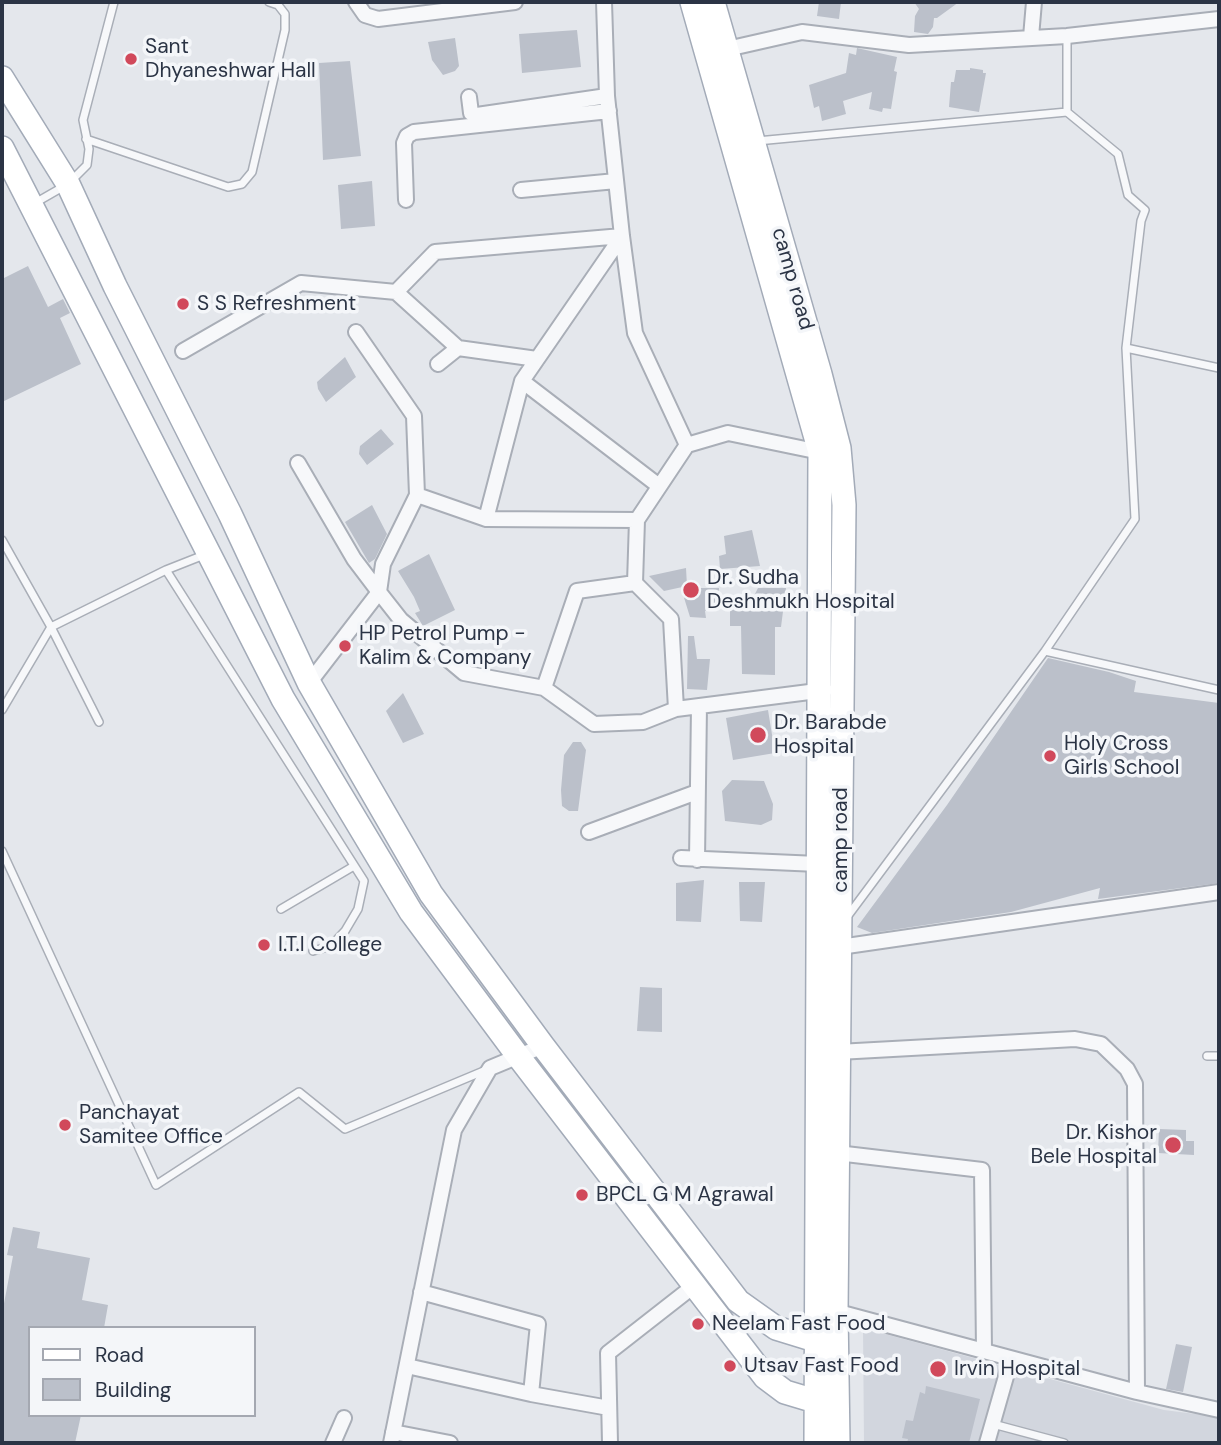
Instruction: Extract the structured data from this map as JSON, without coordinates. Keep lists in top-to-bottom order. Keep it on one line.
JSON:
{"streets":{"main road":["camp road"]},"places":["Sant Dhyaneshwar Hall","S S Refreshment","Dr. Sudha Deshmukh Hospital","HP Petrol Pump - Kalim & Company","Dr. Barabde Hospital","Holy Cross Girls School","I.T.I College","Panchayat Samitee Office","Dr. Kishor Bele Hospital","BPCL G M Agrawal","Neelam Fast Food","Utsav Fast Food","Irvin Hospital"],"legend":["Road","Building"]}
